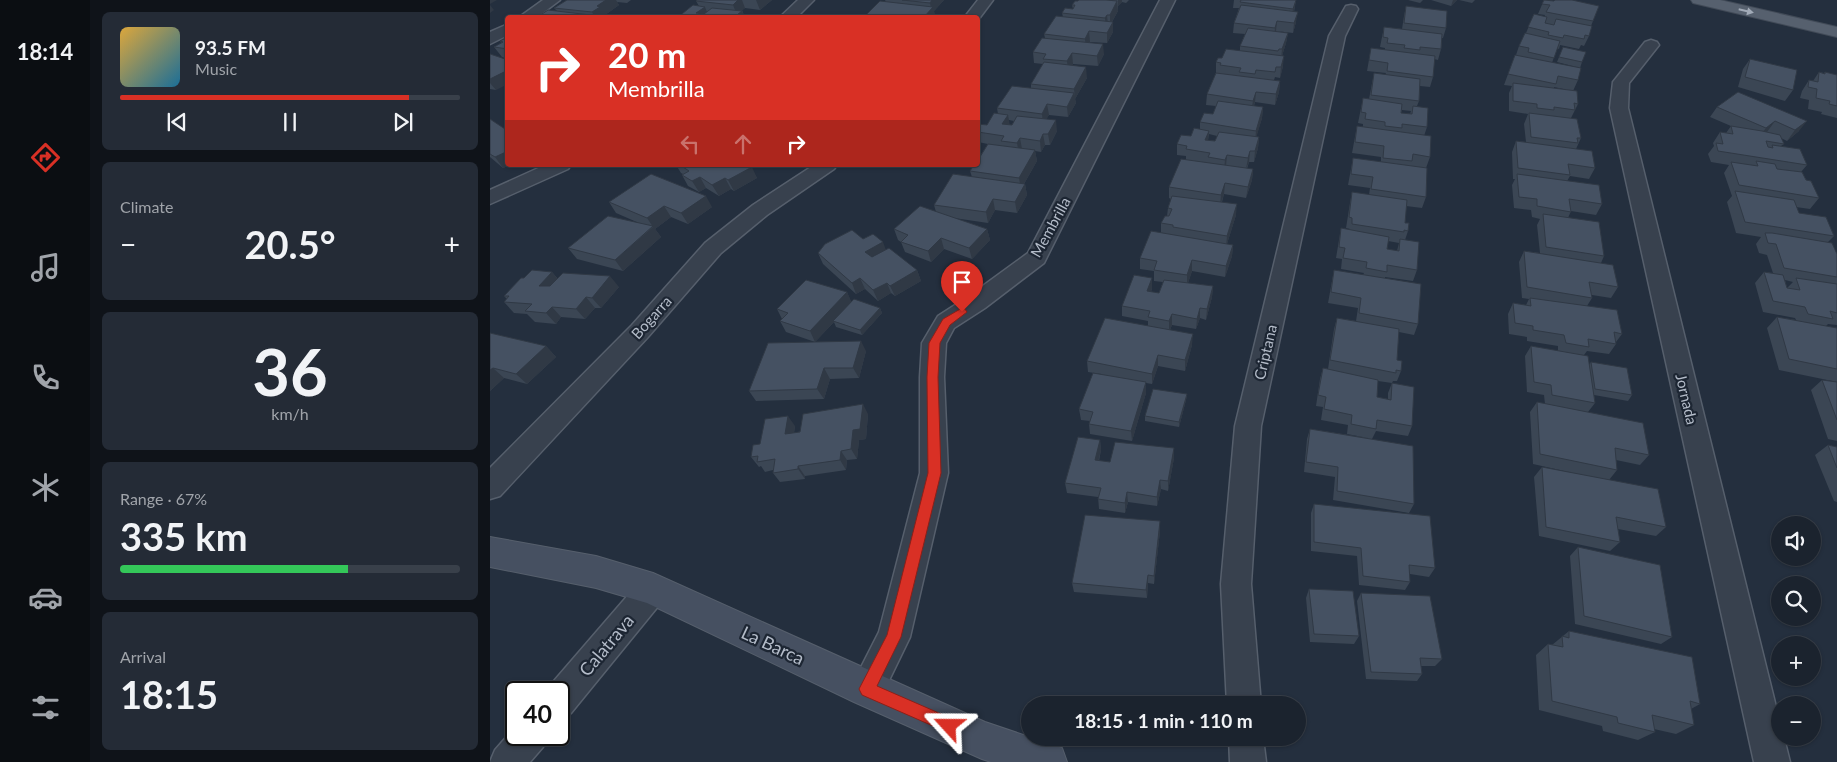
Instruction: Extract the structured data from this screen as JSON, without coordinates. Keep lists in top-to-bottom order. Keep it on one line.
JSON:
{"streets":{"street":["Membrilla","Bogarra","Criptana","Jornada","Calatrava","La Barca"]},"crossings":[["Membrilla","La Barca"],["Calatrava","La Barca"]],"page":{"tabs":"18:14","turn":["20 m","Membrilla"],"song":["93.5 FM","Music"],"tile":["Climate",["36","km/h"],["Range · 67%","335 km"],["Arrival","18:15"]],"heat":["−","20.5°","+"],"map_buttons":["+","−"],"limit":"40","trip":"18:15 · 1 min · 110 m"}}
